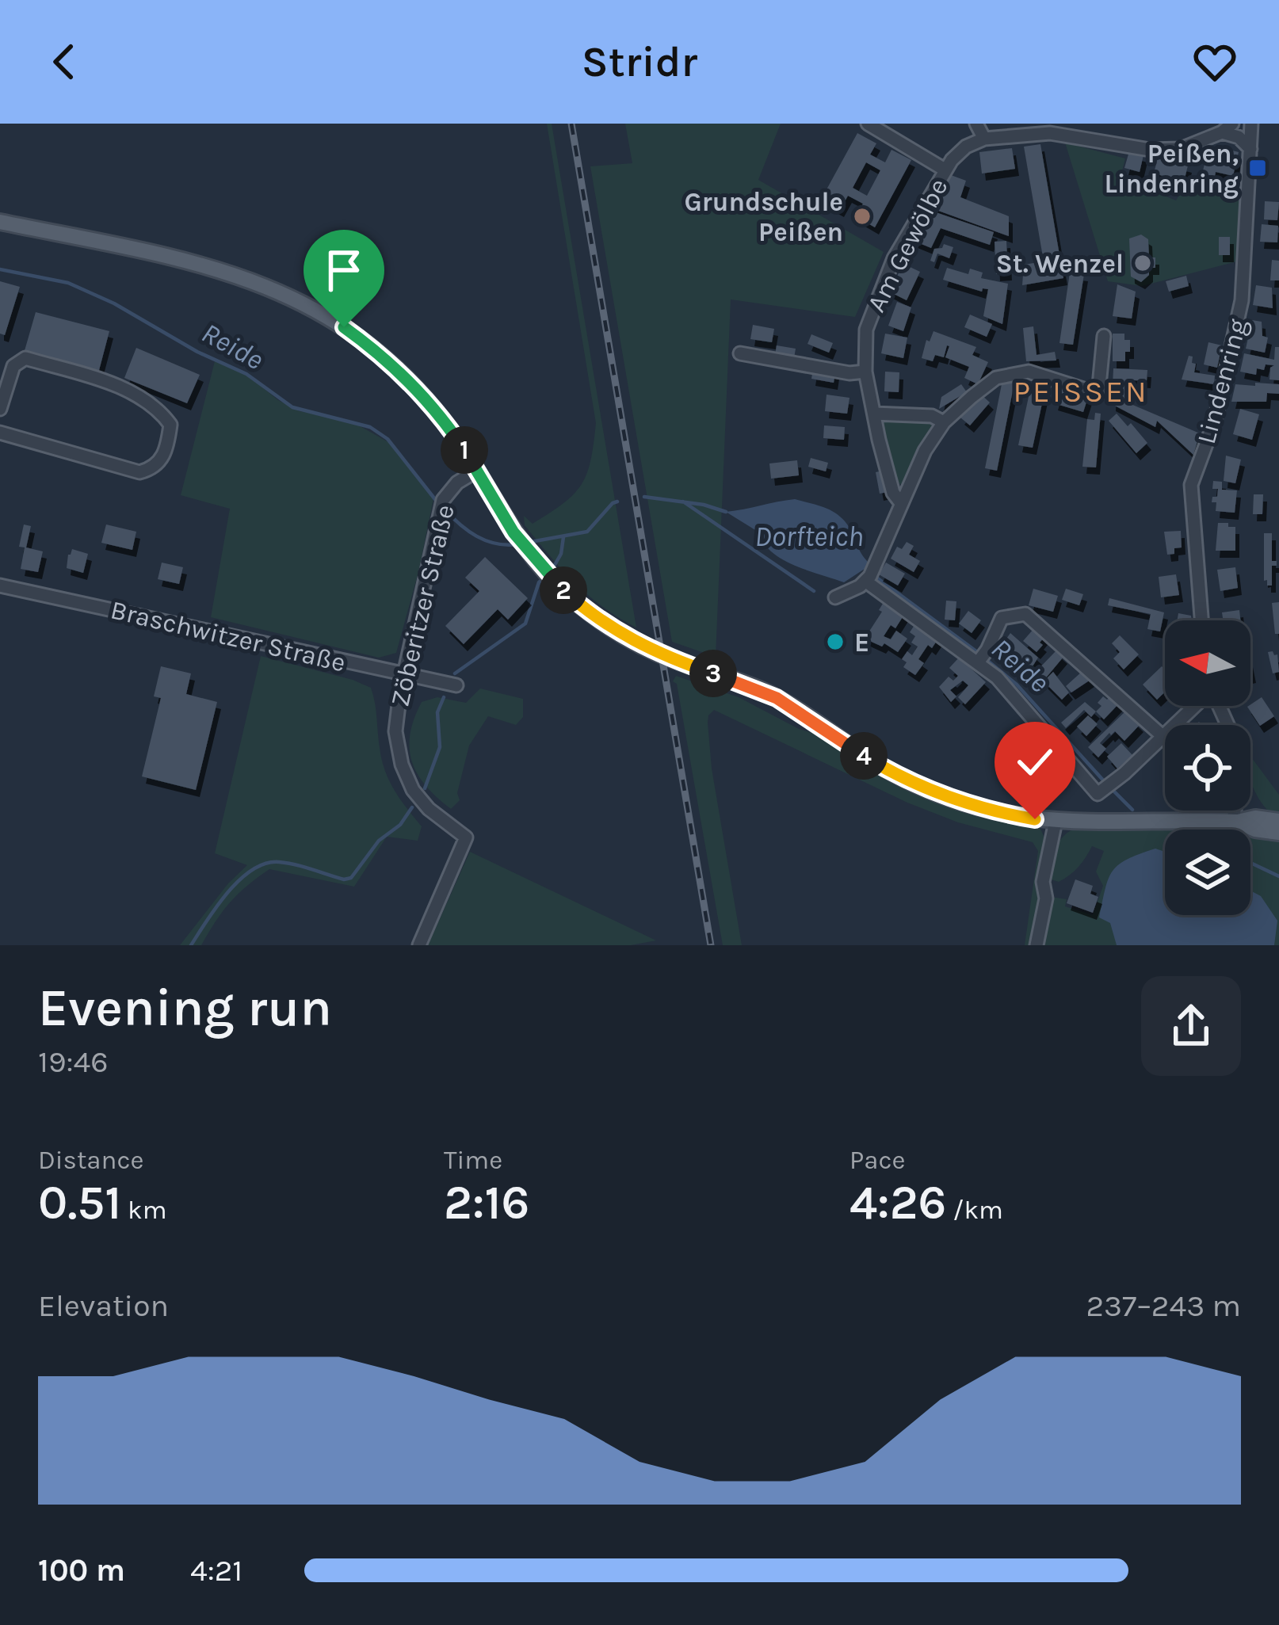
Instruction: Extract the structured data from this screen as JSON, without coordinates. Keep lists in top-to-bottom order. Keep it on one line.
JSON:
{"streets":{"street":["Am Gewölbe","Lindenring","Zöberitzer Straße","Braschwitzer Straße"]},"crossings":[["Zöberitzer Straße","Braschwitzer Straße"]],"districts":["PEISSEN"],"water":["Reide","Dorfteich"],"places":{"transit":["Peißen, Lindenring"],"other":["Grundschule Peißen","St. Wenzel","E"]},"north":"left","page":{"header":"Stridr","pins":["1","2","3","4"],"heading":["Evening run","19:46"],"stats":[["Distance","0.51 km"],["Time","2:16"],["Pace","4:26 /km"]],"chart":["Elevation","237–243 m"],"list":[{"name":"100 m","note":"4:21"}]}}
